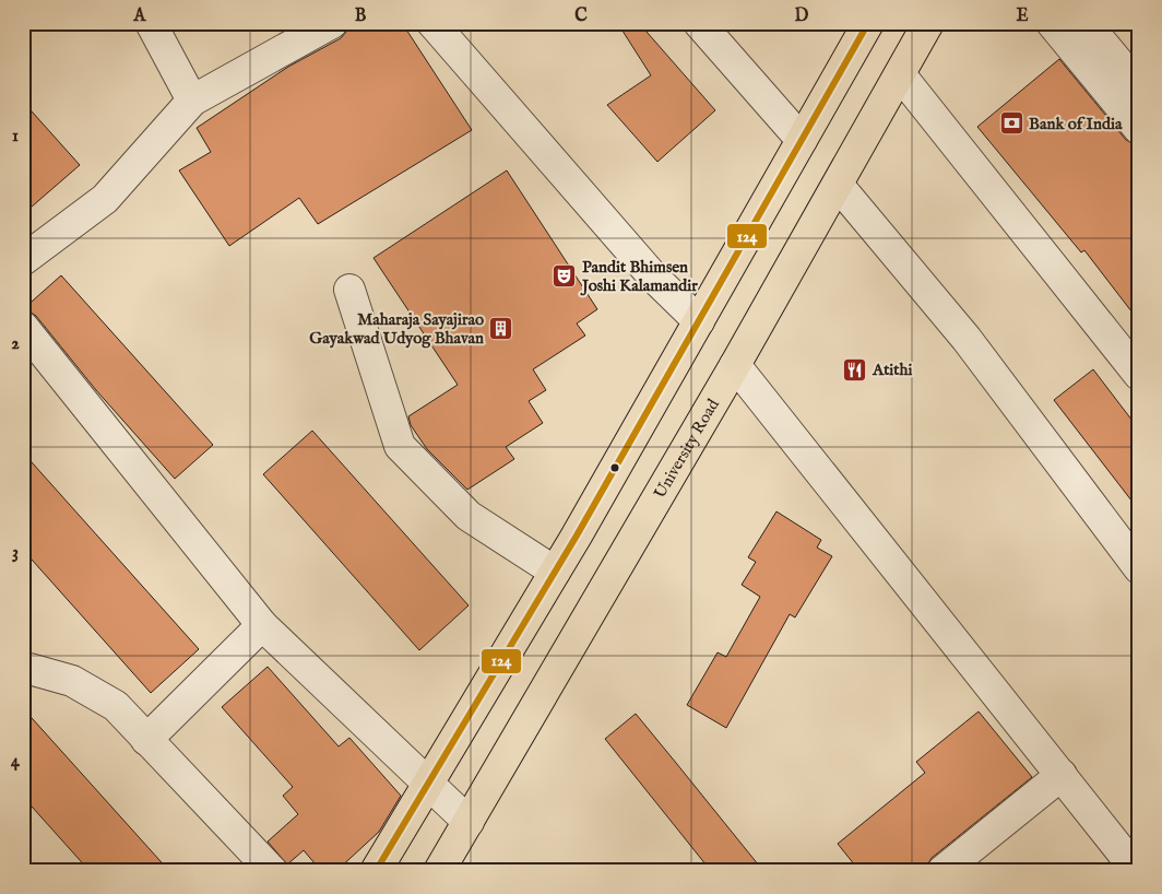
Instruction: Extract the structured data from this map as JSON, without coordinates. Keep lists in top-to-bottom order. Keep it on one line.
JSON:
{"streets":{"main road":["University Road"]},"places":{"bank":["Bank of India"],"theatre":["Pandit Bhimsen Joshi Kalamandir"],"building":["Maharaja Sayajirao Gayakwad Udyog Bhavan"],"restaurant":["Atithi"]},"lines":["transit line 124"],"grid":{"columns":["A","B","C","D","E"],"rows":["1","2","3","4"]}}
